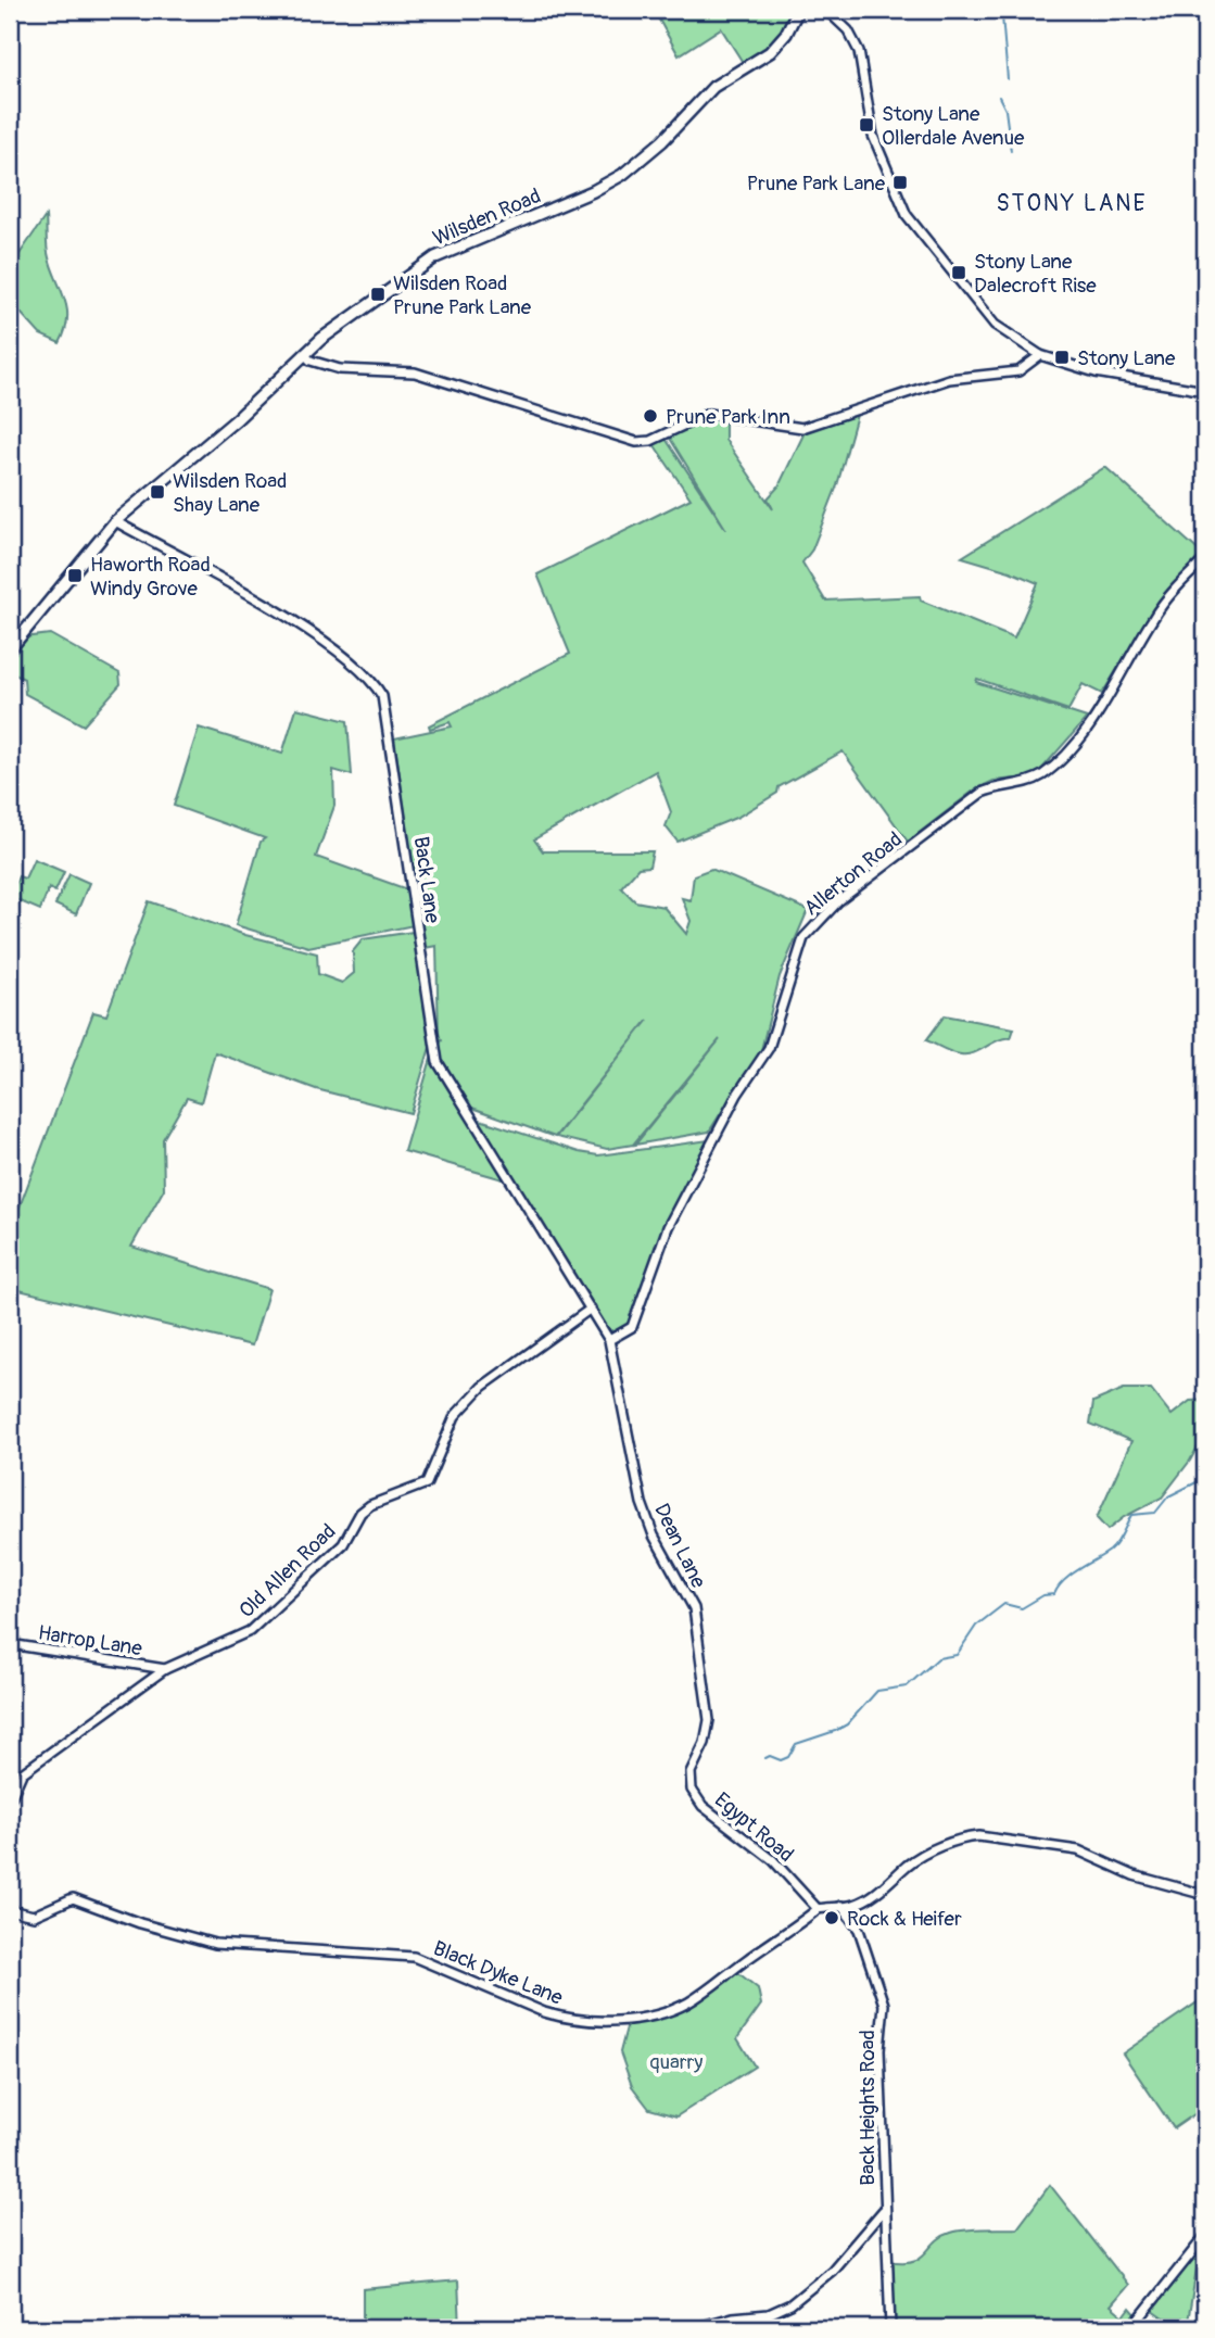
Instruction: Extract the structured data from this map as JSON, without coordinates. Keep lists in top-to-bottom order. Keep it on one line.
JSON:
{"streets":{"main road":["Wilsden Road"],"street":["Allerton Road","Back Lane","Dean Lane","Old Allen Road","Harrop Lane","Egypt Road","Black Dyke Lane","Back Heights Road"]},"crossings":[["Wilsden Road","Back Lane"],["Allerton Road","Back Lane"],["Allerton Road","Dean Lane"],["Back Lane","Dean Lane"],["Back Lane","Old Allen Road"],["Dean Lane","Egypt Road"],["Old Allen Road","Harrop Lane"],["Egypt Road","Black Dyke Lane"]],"districts":["STONY LANE"],"parks":["quarry"],"places":{"transit":["Stony Lane Ollerdale Avenue","Prune Park Lane","Stony Lane Dalecroft Rise","Wilsden Road Prune Park Lane","Stony Lane","Wilsden Road Shay Lane","Haworth Road Windy Grove"],"other":["Prune Park Inn","Rock & Heifer"]}}
